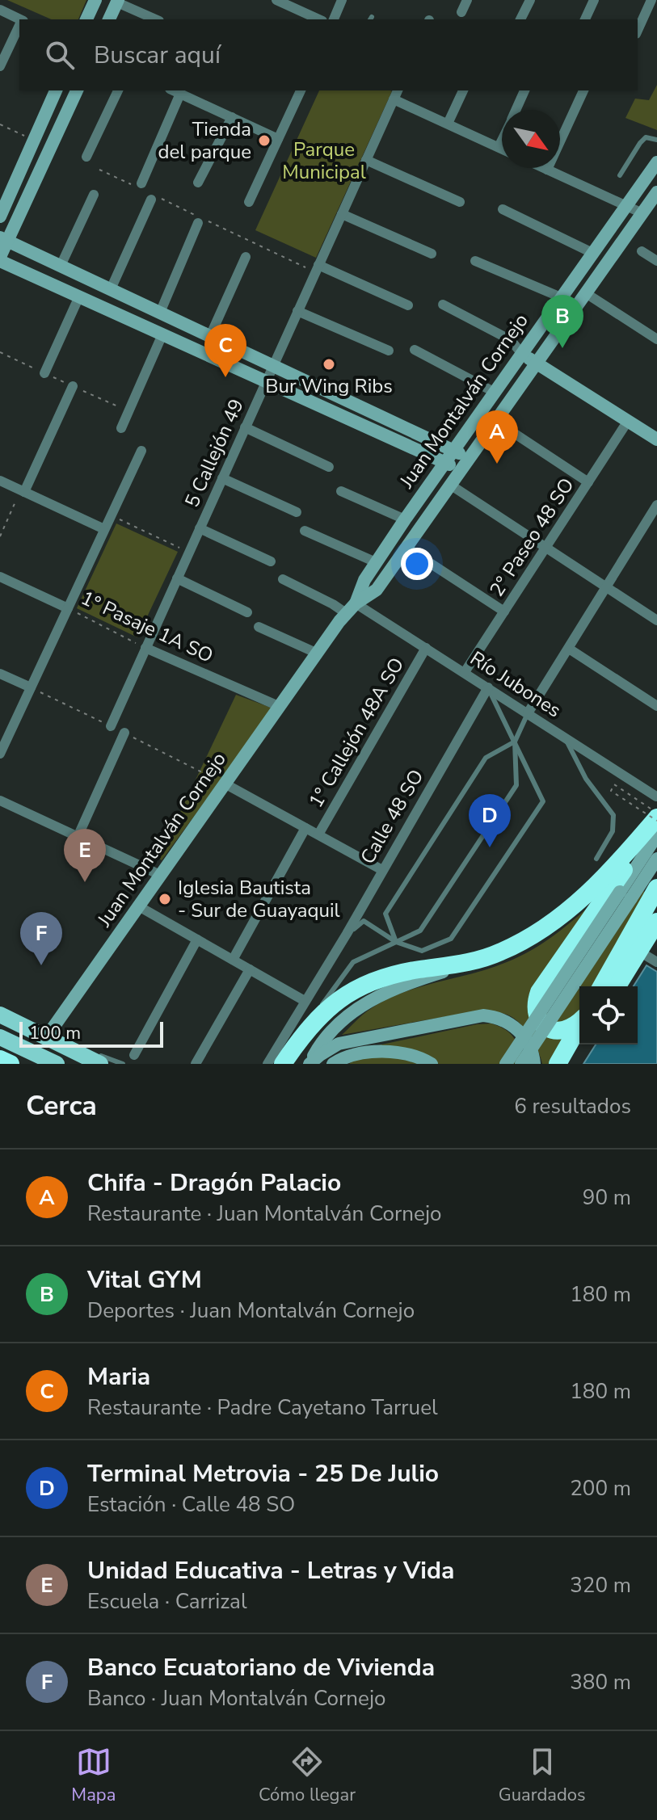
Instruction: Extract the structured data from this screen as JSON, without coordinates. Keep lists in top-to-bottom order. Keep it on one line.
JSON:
{"streets":{"street":["Juan Montalván Cornejo","5 Callejón 49","2° Paseo 48 SO","1° Pasaje 1A SO","Río Jubones","1° Callejón 48A SO","Calle 48 SO"]},"crossings":[["Juan Montalván Cornejo","1° Pasaje 1A SO"],["Juan Montalván Cornejo","Río Jubones"],["5 Callejón 49","1° Pasaje 1A SO"],["2° Paseo 48 SO","Río Jubones"],["Río Jubones","1° Callejón 48A SO"],["Río Jubones","Calle 48 SO"]],"parks":["Parque Municipal"],"places":["Tienda del parque","Bur Wing Ribs","Iglesia Bautista - Sur de Guayaquil"],"scale_bar":"100 m","north":"bottom right","page":{"search":"Buscar aquí","pins":["B","C","A","D","E","F"],"scale":"100 m","heading":["Cerca","6 resultados"],"list":[{"mark":"A","name":"Chifa - Dragón Palacio","note":"Restaurante · Juan Montalván Cornejo","value":"90 m"},{"mark":"B","name":"Vital GYM","note":"Deportes · Juan Montalván Cornejo","value":"180 m"},{"mark":"C","name":"Maria","note":"Restaurante · Padre Cayetano Tarruel","value":"180 m"},{"mark":"D","name":"Terminal Metrovia - 25 De Julio","note":"Estación · Calle 48 SO","value":"200 m"},{"mark":"E","name":"Unidad Educativa - Letras y Vida","note":"Escuela · Carrizal","value":"320 m"},{"mark":"F","name":"Banco Ecuatoriano de Vivienda","note":"Banco · Juan Montalván Cornejo","value":"380 m"}],"nav":["Mapa","Cómo llegar","Guardados"]}}
